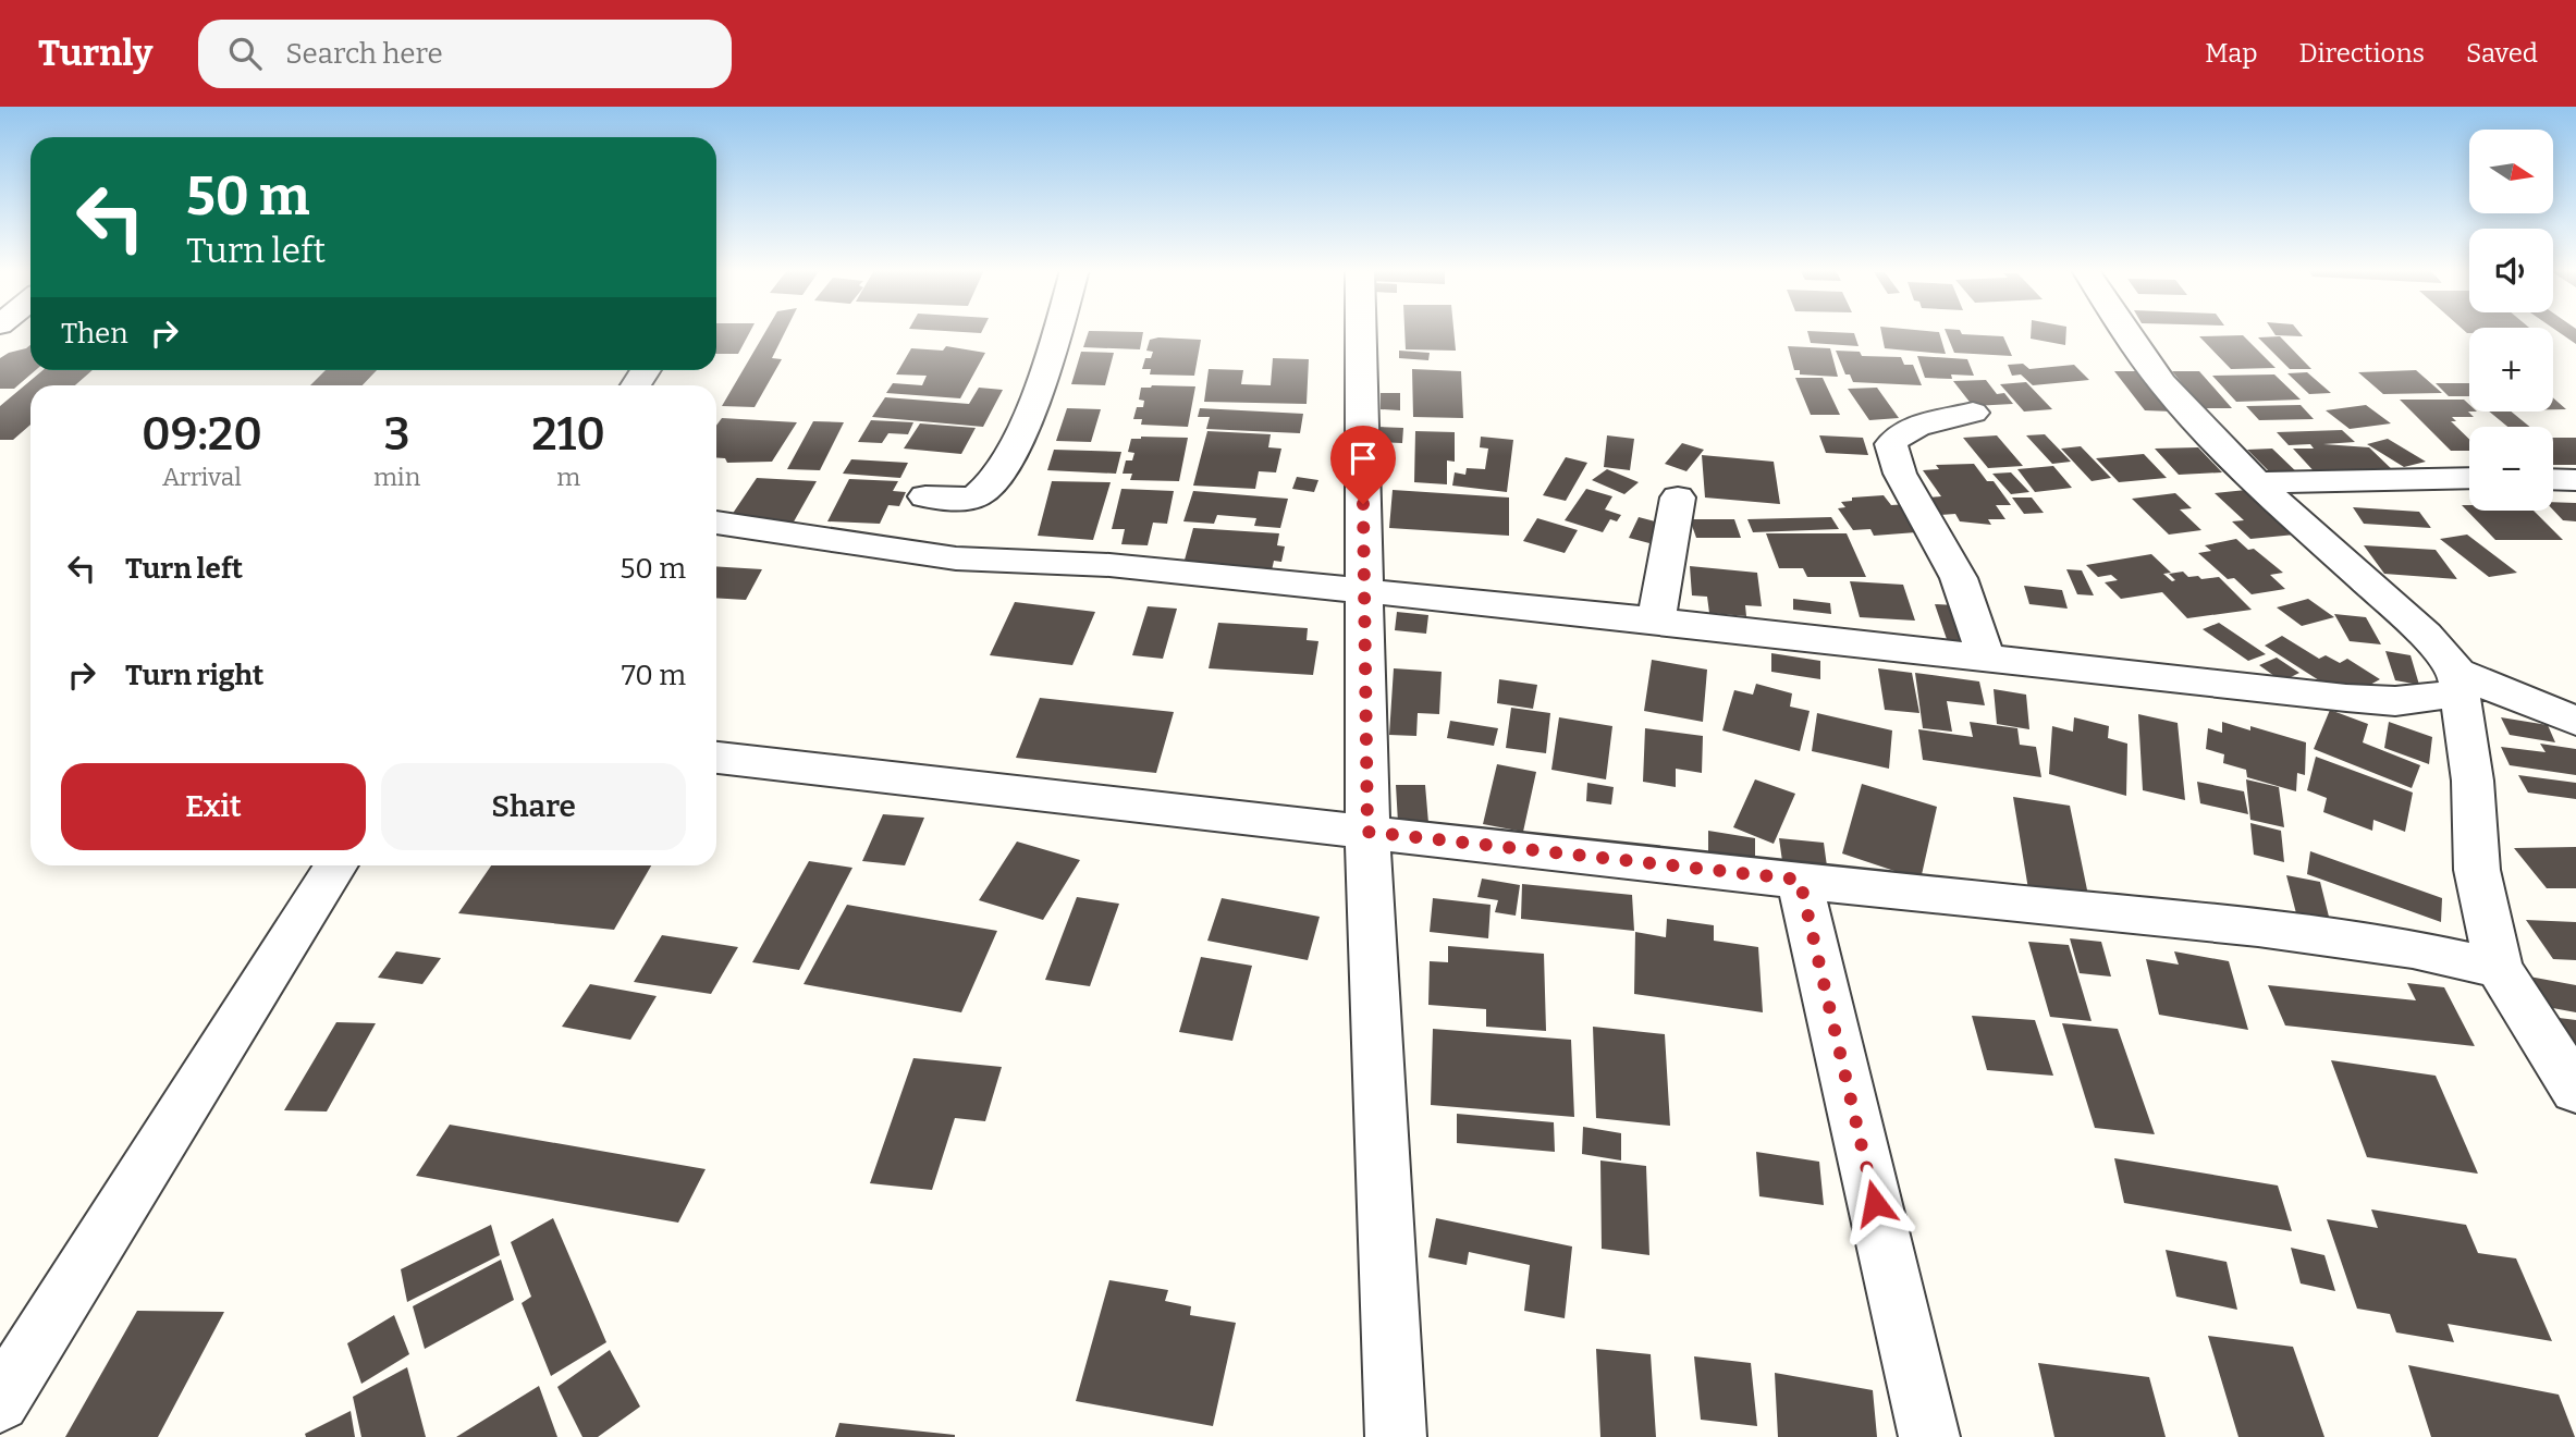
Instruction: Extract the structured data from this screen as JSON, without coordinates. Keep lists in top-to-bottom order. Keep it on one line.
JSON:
{"north":"right","page":{"header":"Turnly","search":"Search here","nav":["Map","Directions","Saved"],"map_buttons":["+","−"],"turn":["50 m","Turn left"],"then":"Then","eta":["09:20","Arrival","3","min","210","m"],"list":[{"name":"Turn left","value":"50 m"},{"name":"Turn right","value":"70 m"}],"buttons":["Exit","Share"]}}
